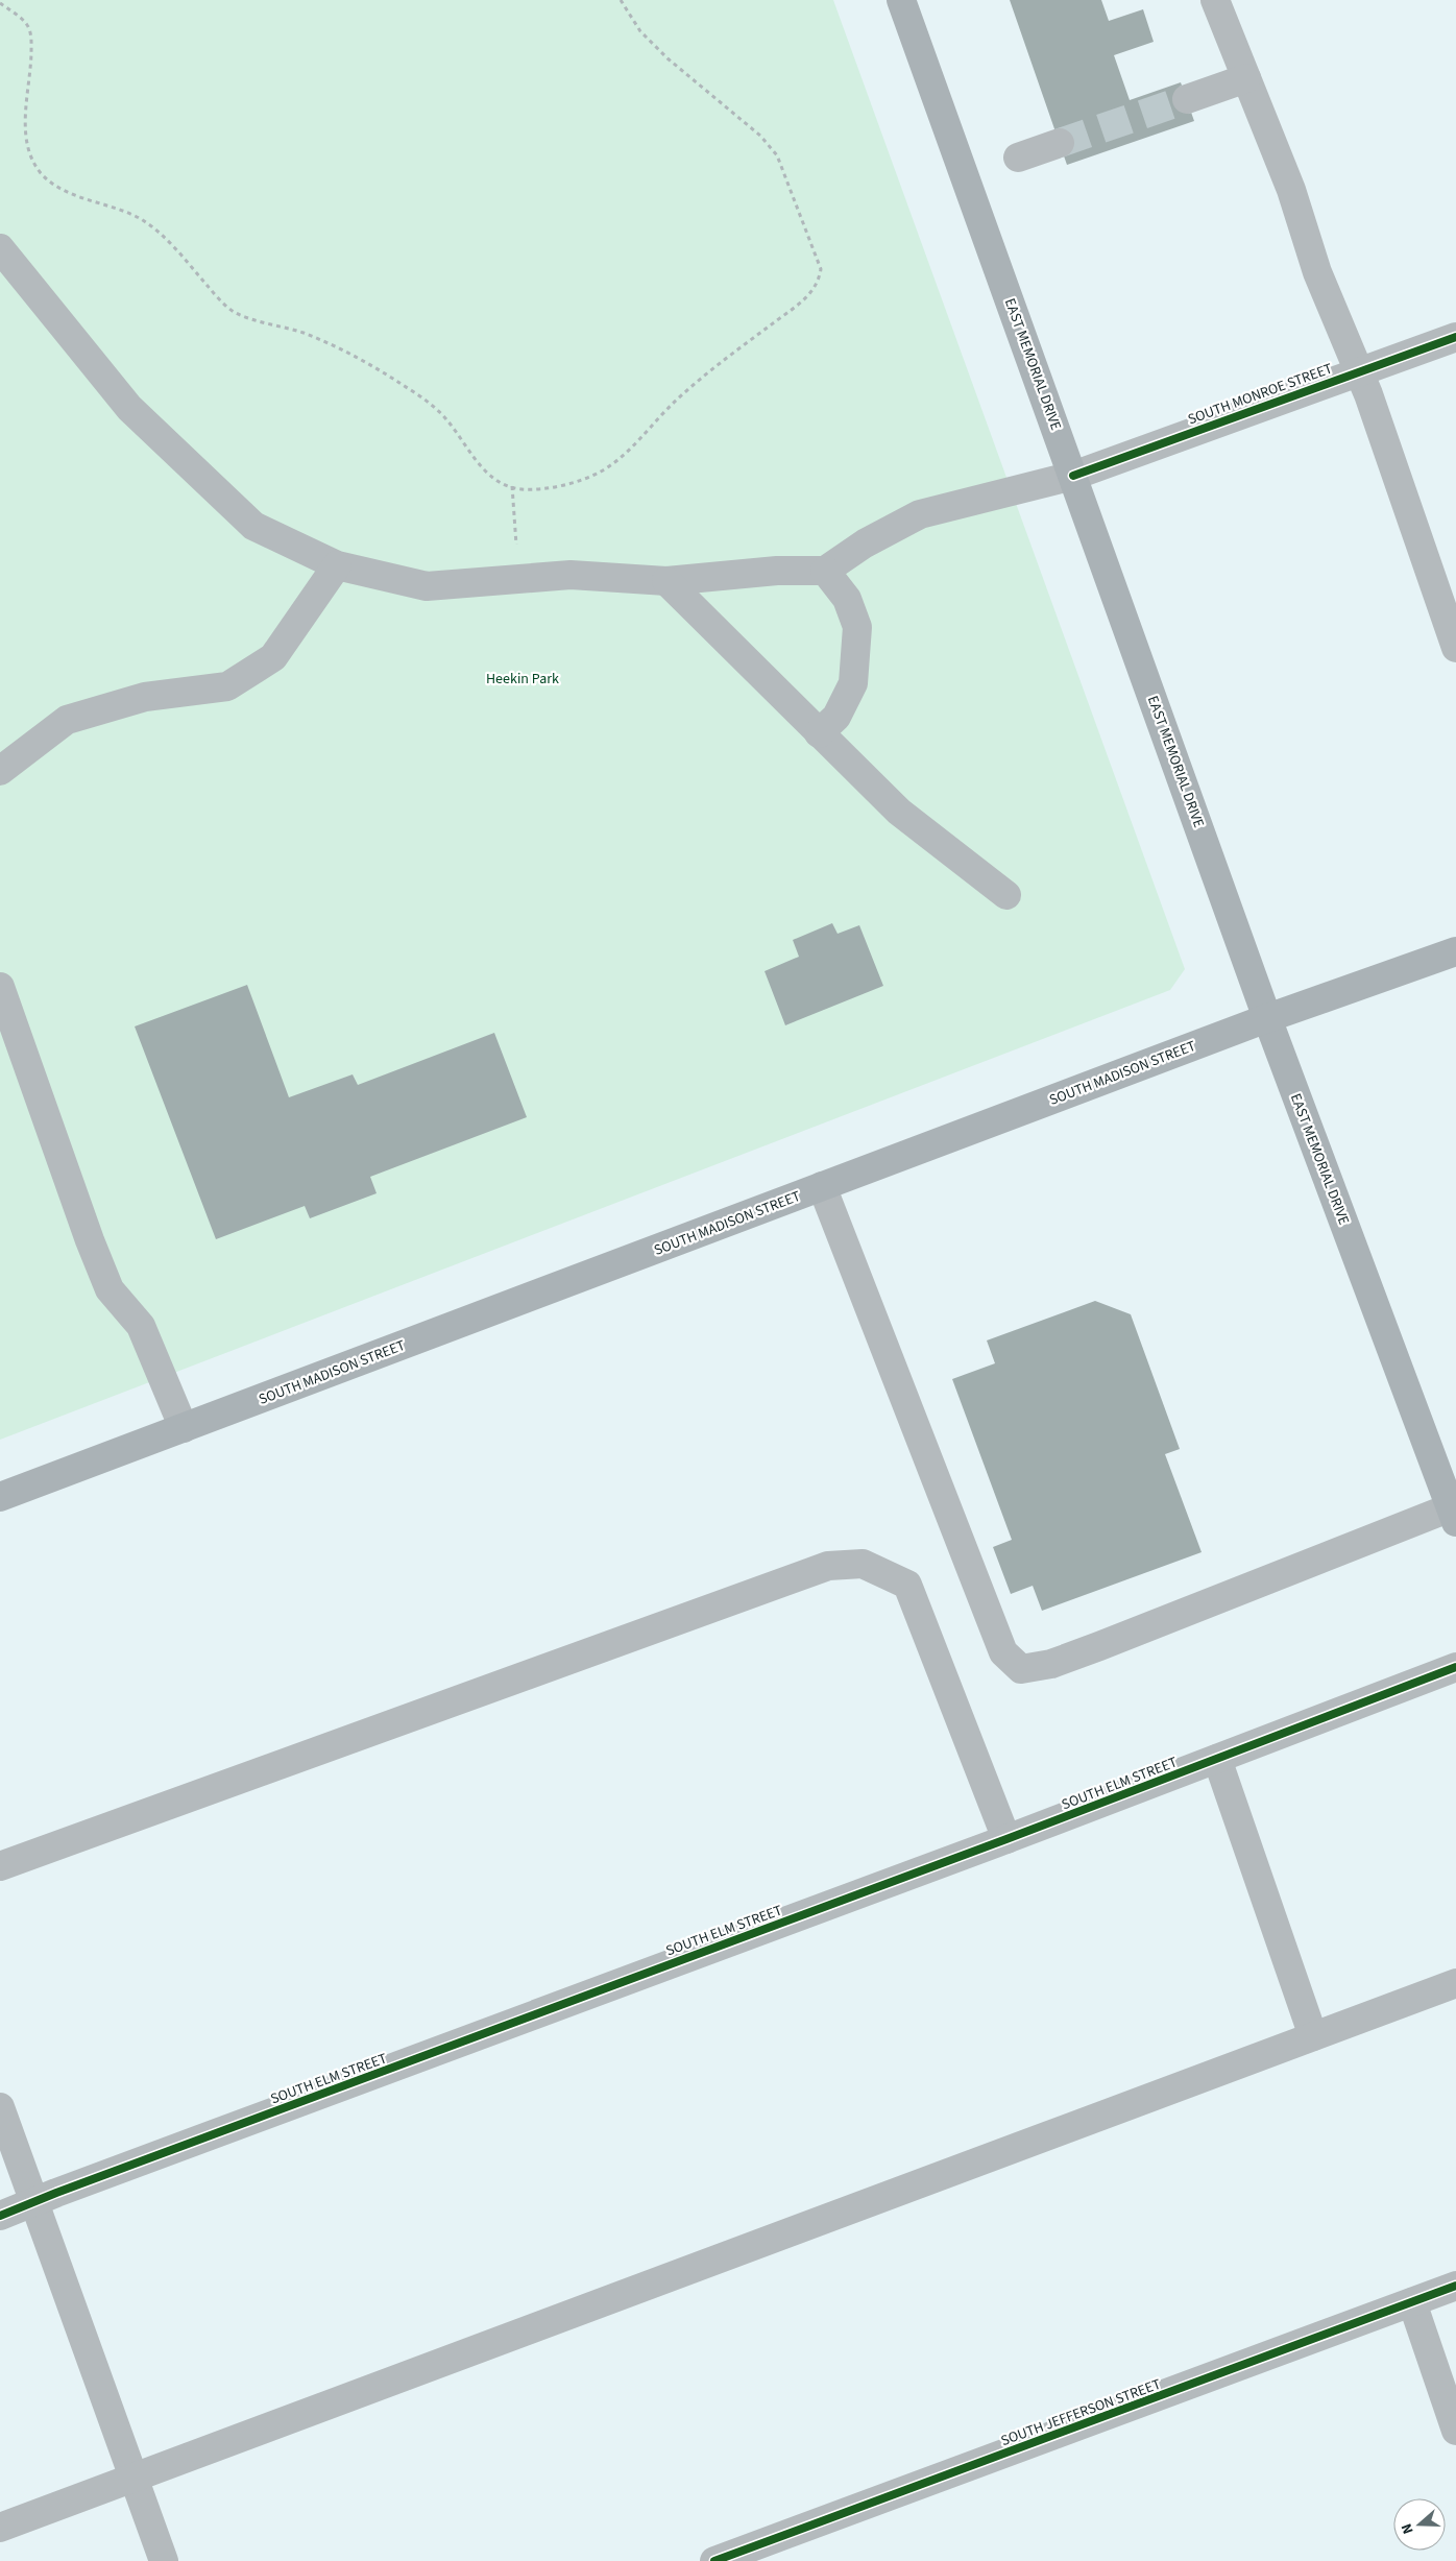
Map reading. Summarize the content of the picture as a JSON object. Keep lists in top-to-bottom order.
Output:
{
  "streets": {
    "main road": ["EAST MEMORIAL DRIVE", "SOUTH MADISON STREET"],
    "street": ["SOUTH MONROE STREET", "SOUTH ELM STREET", "SOUTH JEFFERSON STREET"]
  },
  "crossings": [
    ["EAST MEMORIAL DRIVE", "SOUTH MONROE STREET"],
    ["EAST MEMORIAL DRIVE", "SOUTH MADISON STREET"]
  ],
  "parks": ["Heekin Park"],
  "north": "left"
}
